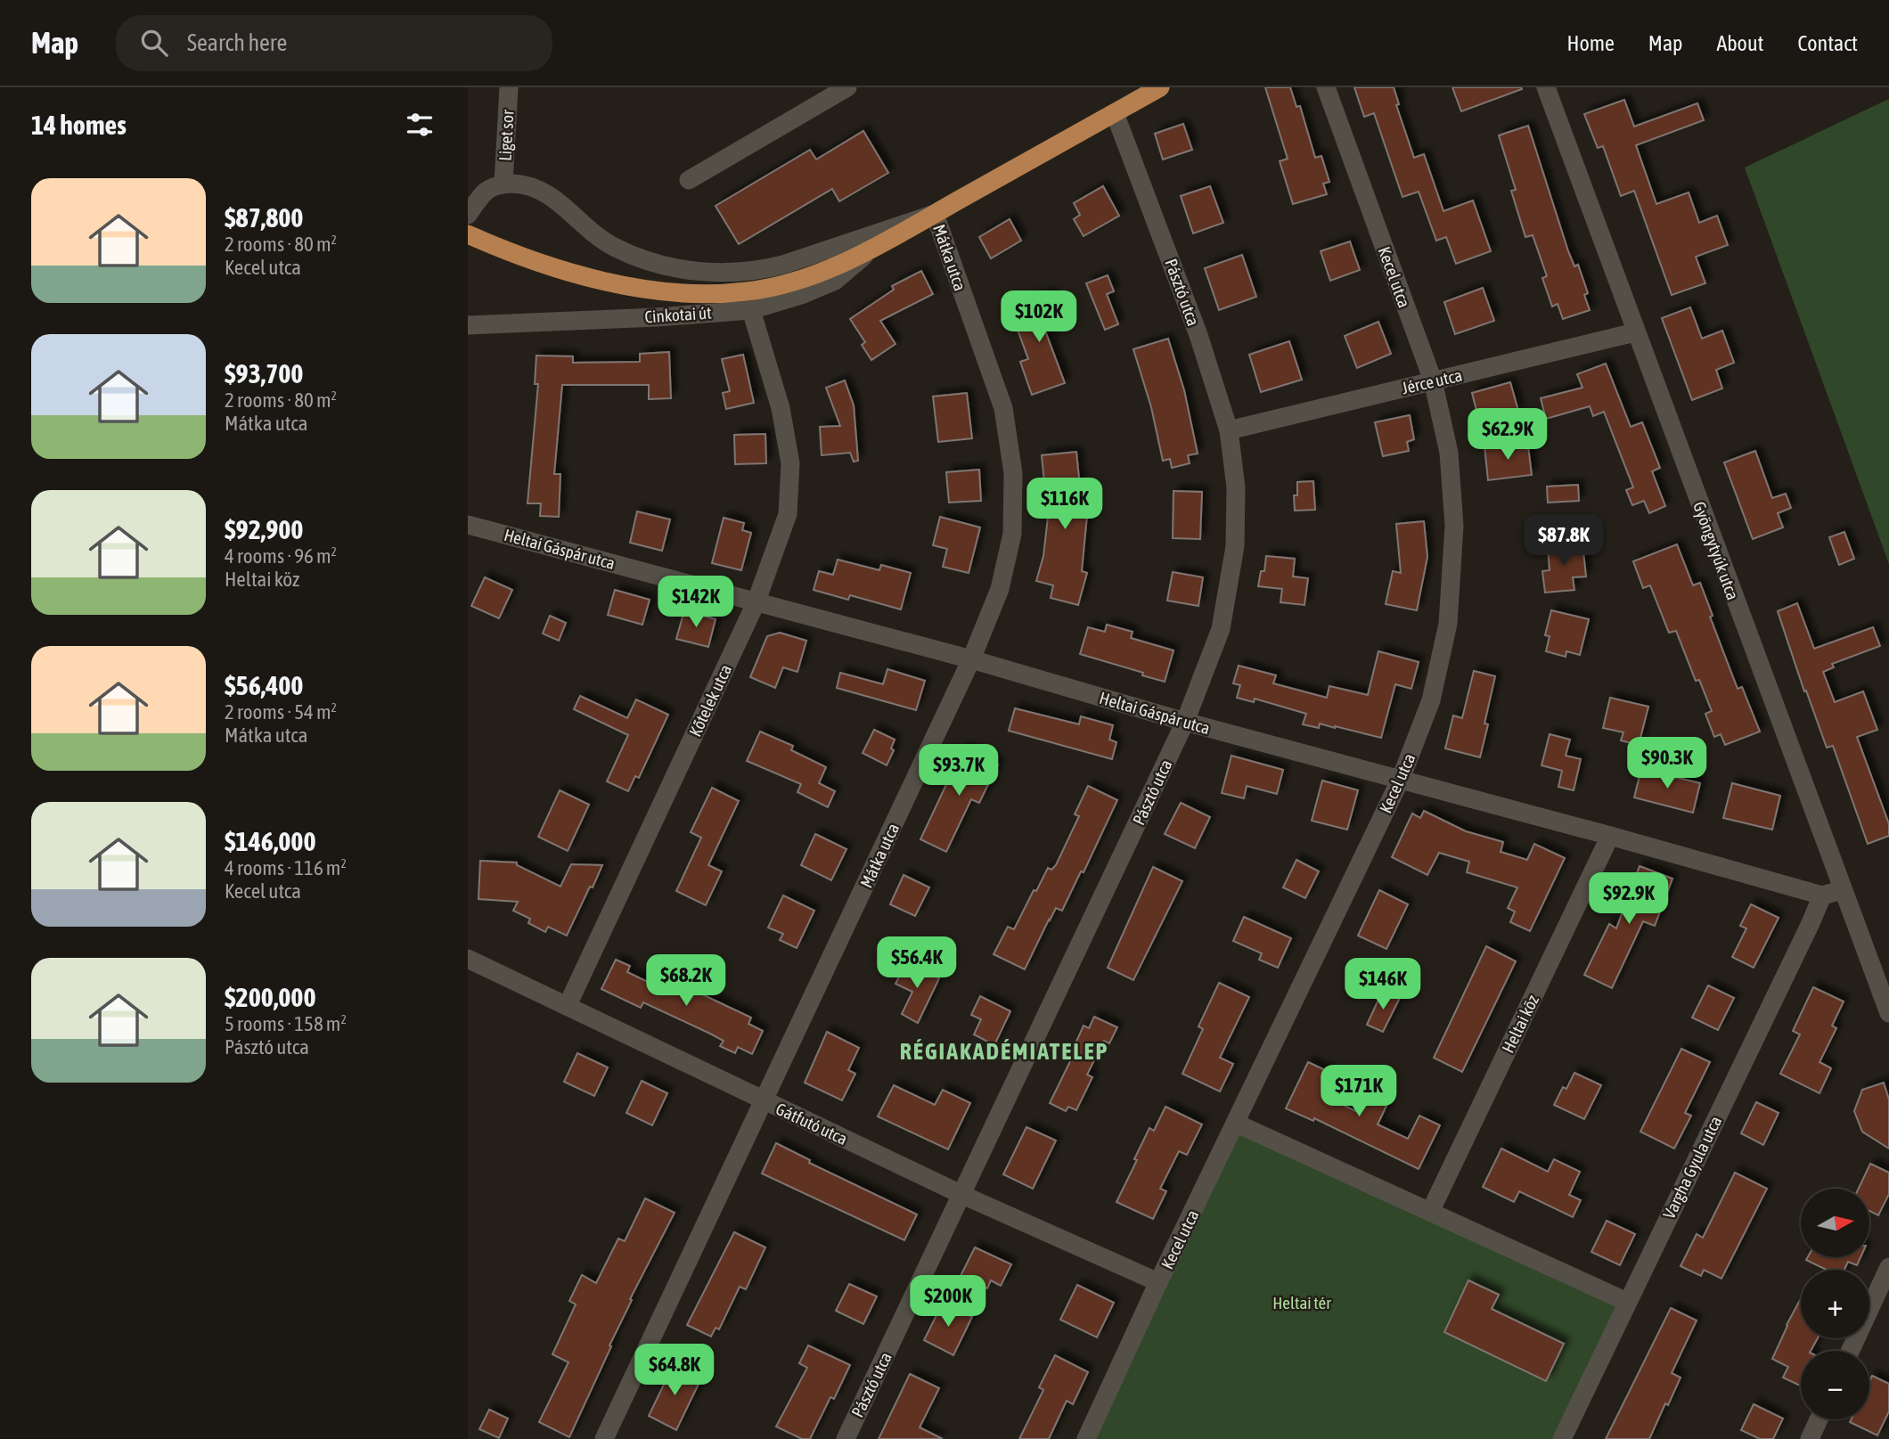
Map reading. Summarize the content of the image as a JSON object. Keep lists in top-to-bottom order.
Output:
{
  "streets": {
    "main road": ["Cinkotai út"],
    "street": [
      "Liget sor",
      "Mátka utca",
      "Kecel utca",
      "Pásztó utca",
      "Jérce utca",
      "Heltai Gáspár utca",
      "Gyöngytyúk utca",
      "Kőtelek utca",
      "Heltai köz",
      "Gátfutó utca",
      "Vargha Gyula utca"
    ]
  },
  "crossings": [
    ["Mátka utca", "Cinkotai út"],
    ["Mátka utca", "Heltai Gáspár utca"],
    ["Mátka utca", "Gátfutó utca"],
    ["Kecel utca", "Jérce utca"],
    ["Kecel utca", "Heltai Gáspár utca"],
    ["Kecel utca", "Gátfutó utca"],
    ["Pásztó utca", "Cinkotai út"],
    ["Pásztó utca", "Jérce utca"],
    ["Pásztó utca", "Heltai Gáspár utca"],
    ["Pásztó utca", "Gátfutó utca"],
    ["Cinkotai út", "Kőtelek utca"],
    ["Jérce utca", "Gyöngytyúk utca"],
    ["Heltai Gáspár utca", "Kőtelek utca"],
    ["Heltai Gáspár utca", "Heltai köz"],
    ["Heltai Gáspár utca", "Vargha Gyula utca"],
    ["Kőtelek utca", "Gátfutó utca"]
  ],
  "districts": ["RÉGIAKADÉMIATELEP"],
  "parks": ["Heltai tér"],
  "north": "right",
  "page": {
    "header": "Map",
    "search": "Search here",
    "nav": [
      "Home",
      "Map",
      "About",
      "Contact"
    ],
    "heading": "14 homes",
    "list": [
      {
        "name": "$87,800",
        "note": "2 rooms · 80 m² · Kecel utca"
      },
      {
        "name": "$93,700",
        "note": "2 rooms · 80 m² · Mátka utca"
      },
      {
        "name": "$92,900",
        "note": "4 rooms · 96 m² · Heltai köz"
      },
      {
        "name": "$56,400",
        "note": "2 rooms · 54 m² · Mátka utca"
      },
      {
        "name": "$146,000",
        "note": "4 rooms · 116 m² · Kecel utca"
      },
      {
        "name": "$200,000",
        "note": "5 rooms · 158 m² · Pásztó utca"
      }
    ],
    "price": [
      "$102K",
      "$62.9K",
      "$116K",
      "$87.8K",
      "$142K",
      "$90.3K",
      "$93.7K",
      "$92.9K",
      "$56.4K",
      "$68.2K",
      "$146K",
      "$171K",
      "$200K",
      "$64.8K"
    ],
    "map_buttons": ["+", "−"]
  }
}
